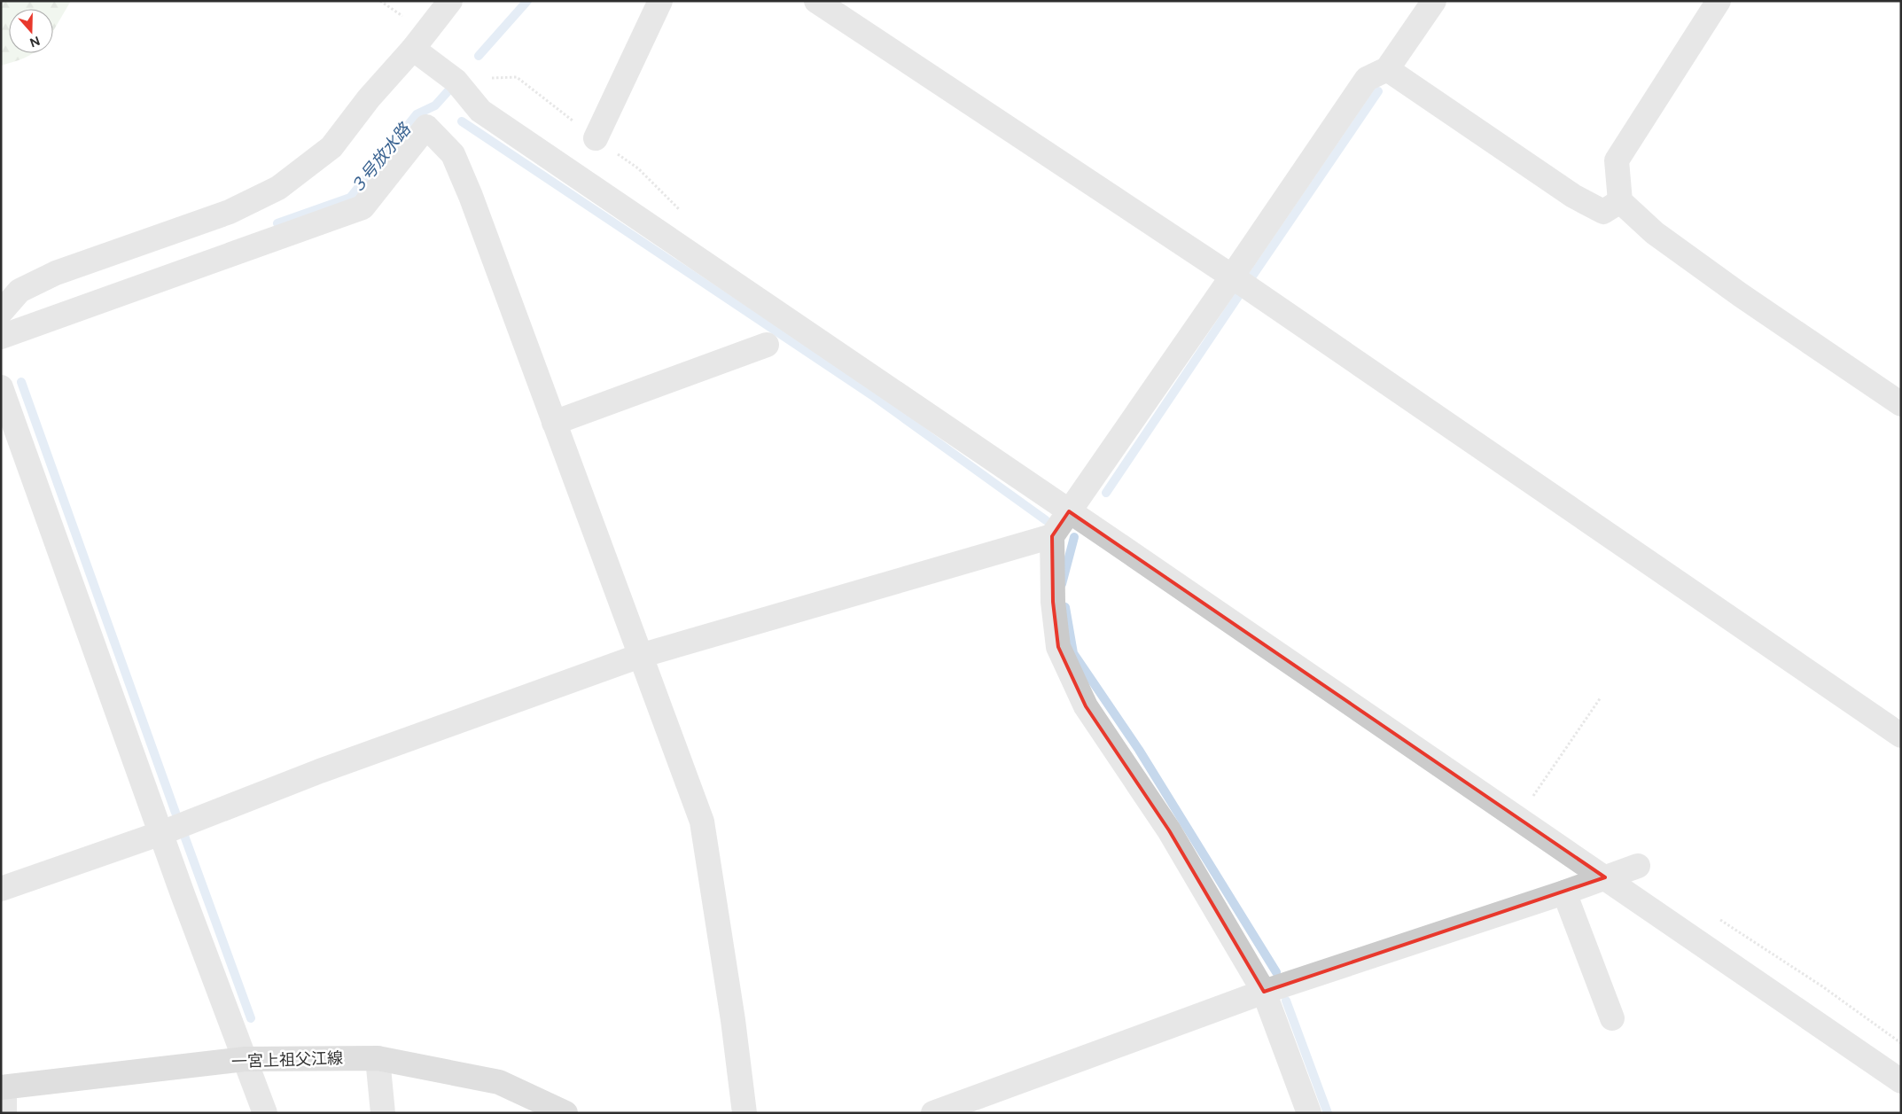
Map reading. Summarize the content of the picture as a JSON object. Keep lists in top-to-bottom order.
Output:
{
  "streets": {
    "main road": ["一宮上祖父江線"]
  },
  "water": ["３号放水路"],
  "north": "bottom"
}
